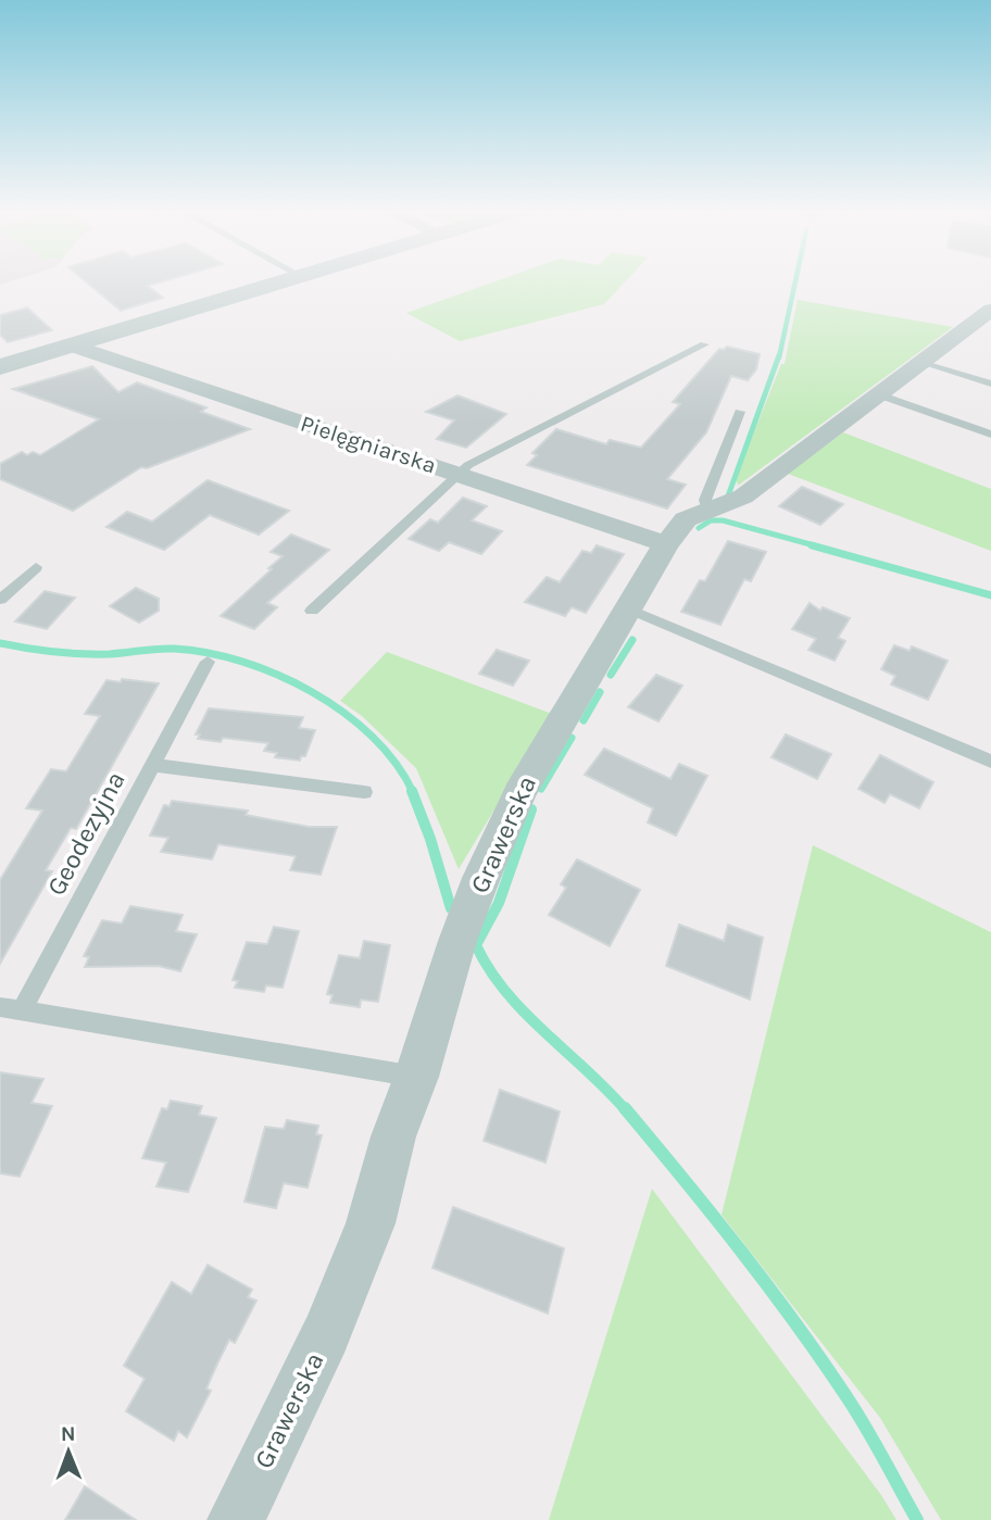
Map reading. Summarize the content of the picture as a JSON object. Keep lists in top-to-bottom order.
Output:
{
  "streets": {
    "street": ["Pielęgniarska", "Grawerska"],
    "lane": ["Geodezyjna"]
  },
  "crossings": [
    ["Pielęgniarska", "Grawerska"]
  ],
  "north": "top"
}
